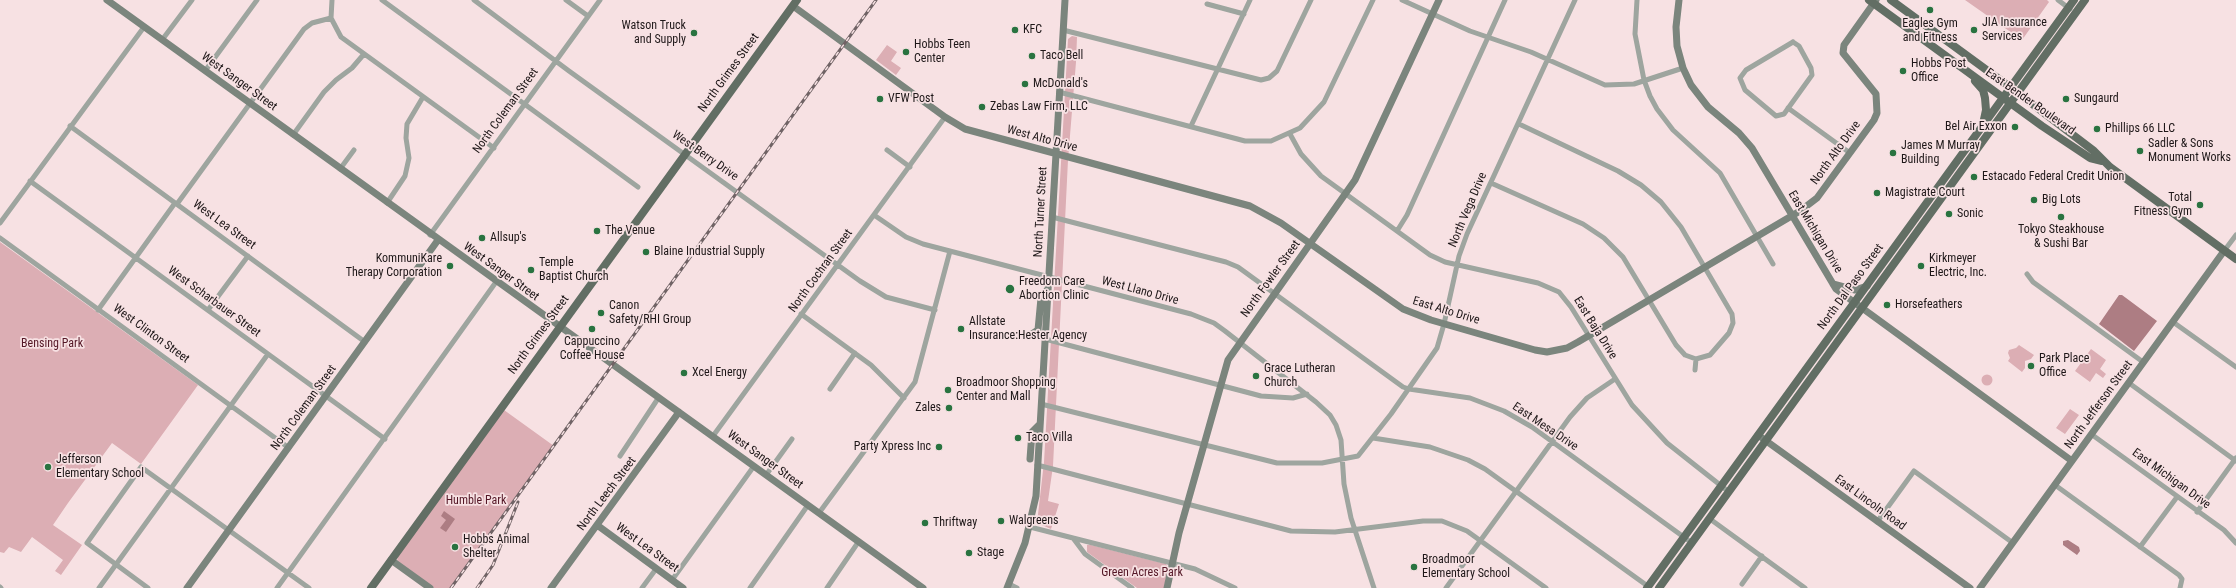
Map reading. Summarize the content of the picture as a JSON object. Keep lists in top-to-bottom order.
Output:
{
  "streets": {
    "main road": ["North Grimes Street", "East Bender Boulevard", "North Dal Paso Street"],
    "street": [
      "West Sanger Street",
      "North Coleman Street",
      "West Alto Drive",
      "North Alto Drive",
      "West Berry Drive",
      "North Vega Drive",
      "North Turner Street",
      "West Lea Street",
      "East Michigan Drive",
      "North Cochran Street",
      "North Fowler Street",
      "West Llano Drive",
      "West Scharbauer Street",
      "East Alto Drive",
      "East Baja Drive",
      "West Clinton Street",
      "North Jefferson Street",
      "East Mesa Drive",
      "North Leech Street",
      "East Lincoln Road"
    ]
  },
  "crossings": [
    ["North Grimes Street", "West Sanger Street"],
    ["North Grimes Street", "West Alto Drive"],
    ["North Grimes Street", "West Berry Drive"],
    ["West Sanger Street", "North Coleman Street"],
    ["West Sanger Street", "North Cochran Street"],
    ["West Sanger Street", "North Leech Street"],
    ["East Bender Boulevard", "North Alto Drive"],
    ["East Bender Boulevard", "North Dal Paso Street"],
    ["East Bender Boulevard", "North Jefferson Street"],
    ["North Coleman Street", "West Berry Drive"],
    ["North Coleman Street", "West Lea Street"],
    ["North Coleman Street", "West Scharbauer Street"],
    ["North Coleman Street", "West Clinton Street"],
    ["West Alto Drive", "North Turner Street"],
    ["West Alto Drive", "North Cochran Street"],
    ["West Alto Drive", "North Fowler Street"],
    ["West Alto Drive", "East Alto Drive"],
    ["North Alto Drive", "East Michigan Drive"],
    ["North Alto Drive", "East Alto Drive"],
    ["North Alto Drive", "East Baja Drive"],
    ["West Berry Drive", "North Cochran Street"],
    ["North Vega Drive", "North Turner Street"],
    ["North Vega Drive", "North Fowler Street"],
    ["North Vega Drive", "West Llano Drive"],
    ["North Vega Drive", "East Alto Drive"],
    ["North Vega Drive", "East Baja Drive"],
    ["North Vega Drive", "East Mesa Drive"],
    ["North Turner Street", "West Llano Drive"],
    ["West Lea Street", "North Leech Street"],
    ["East Michigan Drive", "North Dal Paso Street"],
    ["East Michigan Drive", "North Jefferson Street"],
    ["North Cochran Street", "West Llano Drive"],
    ["North Fowler Street", "West Llano Drive"],
    ["North Fowler Street", "East Alto Drive"],
    ["North Fowler Street", "East Baja Drive"],
    ["North Dal Paso Street", "East Baja Drive"],
    ["North Dal Paso Street", "East Mesa Drive"],
    ["North Dal Paso Street", "East Lincoln Road"],
    ["East Alto Drive", "East Baja Drive"]
  ],
  "parks": ["Bensing Park", "Humble Park", "Green Acres Park"],
  "places": [
    "Eagles Gym and Fitness",
    "KFC",
    "JIA Insurance Services",
    "Watson Truck and Supply",
    "Hobbs Teen Center",
    "Taco Bell",
    "Hobbs Post Office",
    "McDonald's",
    "VFW Post",
    "Sungaurd",
    "Zebas Law Firm, LLC",
    "Bel Air Exxon",
    "Phillips 66 LLC",
    "Sadler & Sons Monument Works",
    "James M Murray Building",
    "Estacado Federal Credit Union",
    "Magistrate Court",
    "Big Lots",
    "Total Fitness Gym",
    "Sonic",
    "Tokyo Steakhouse & Sushi Bar",
    "The Venue",
    "Allsup's",
    "Blaine Industrial Supply",
    "KommuniKare Therapy Corporation",
    "Kirkmeyer Electric, Inc.",
    "Temple Baptist Church",
    "Freedom Care Abortion Clinic",
    "Horsefeathers",
    "Canon Safety/RHI Group",
    "Cappuccino Coffee House",
    "Allstate Insurance:Hester Agency",
    "Park Place Office",
    "Xcel Energy",
    "Grace Lutheran Church",
    "Broadmoor Shopping Center and Mall",
    "Zales",
    "Taco Villa",
    "Party Xpress Inc",
    "Jefferson Elementary School",
    "Walgreens",
    "Thriftway",
    "Hobbs Animal Shelter",
    "Stage",
    "Broadmoor Elementary School"
  ]
}
